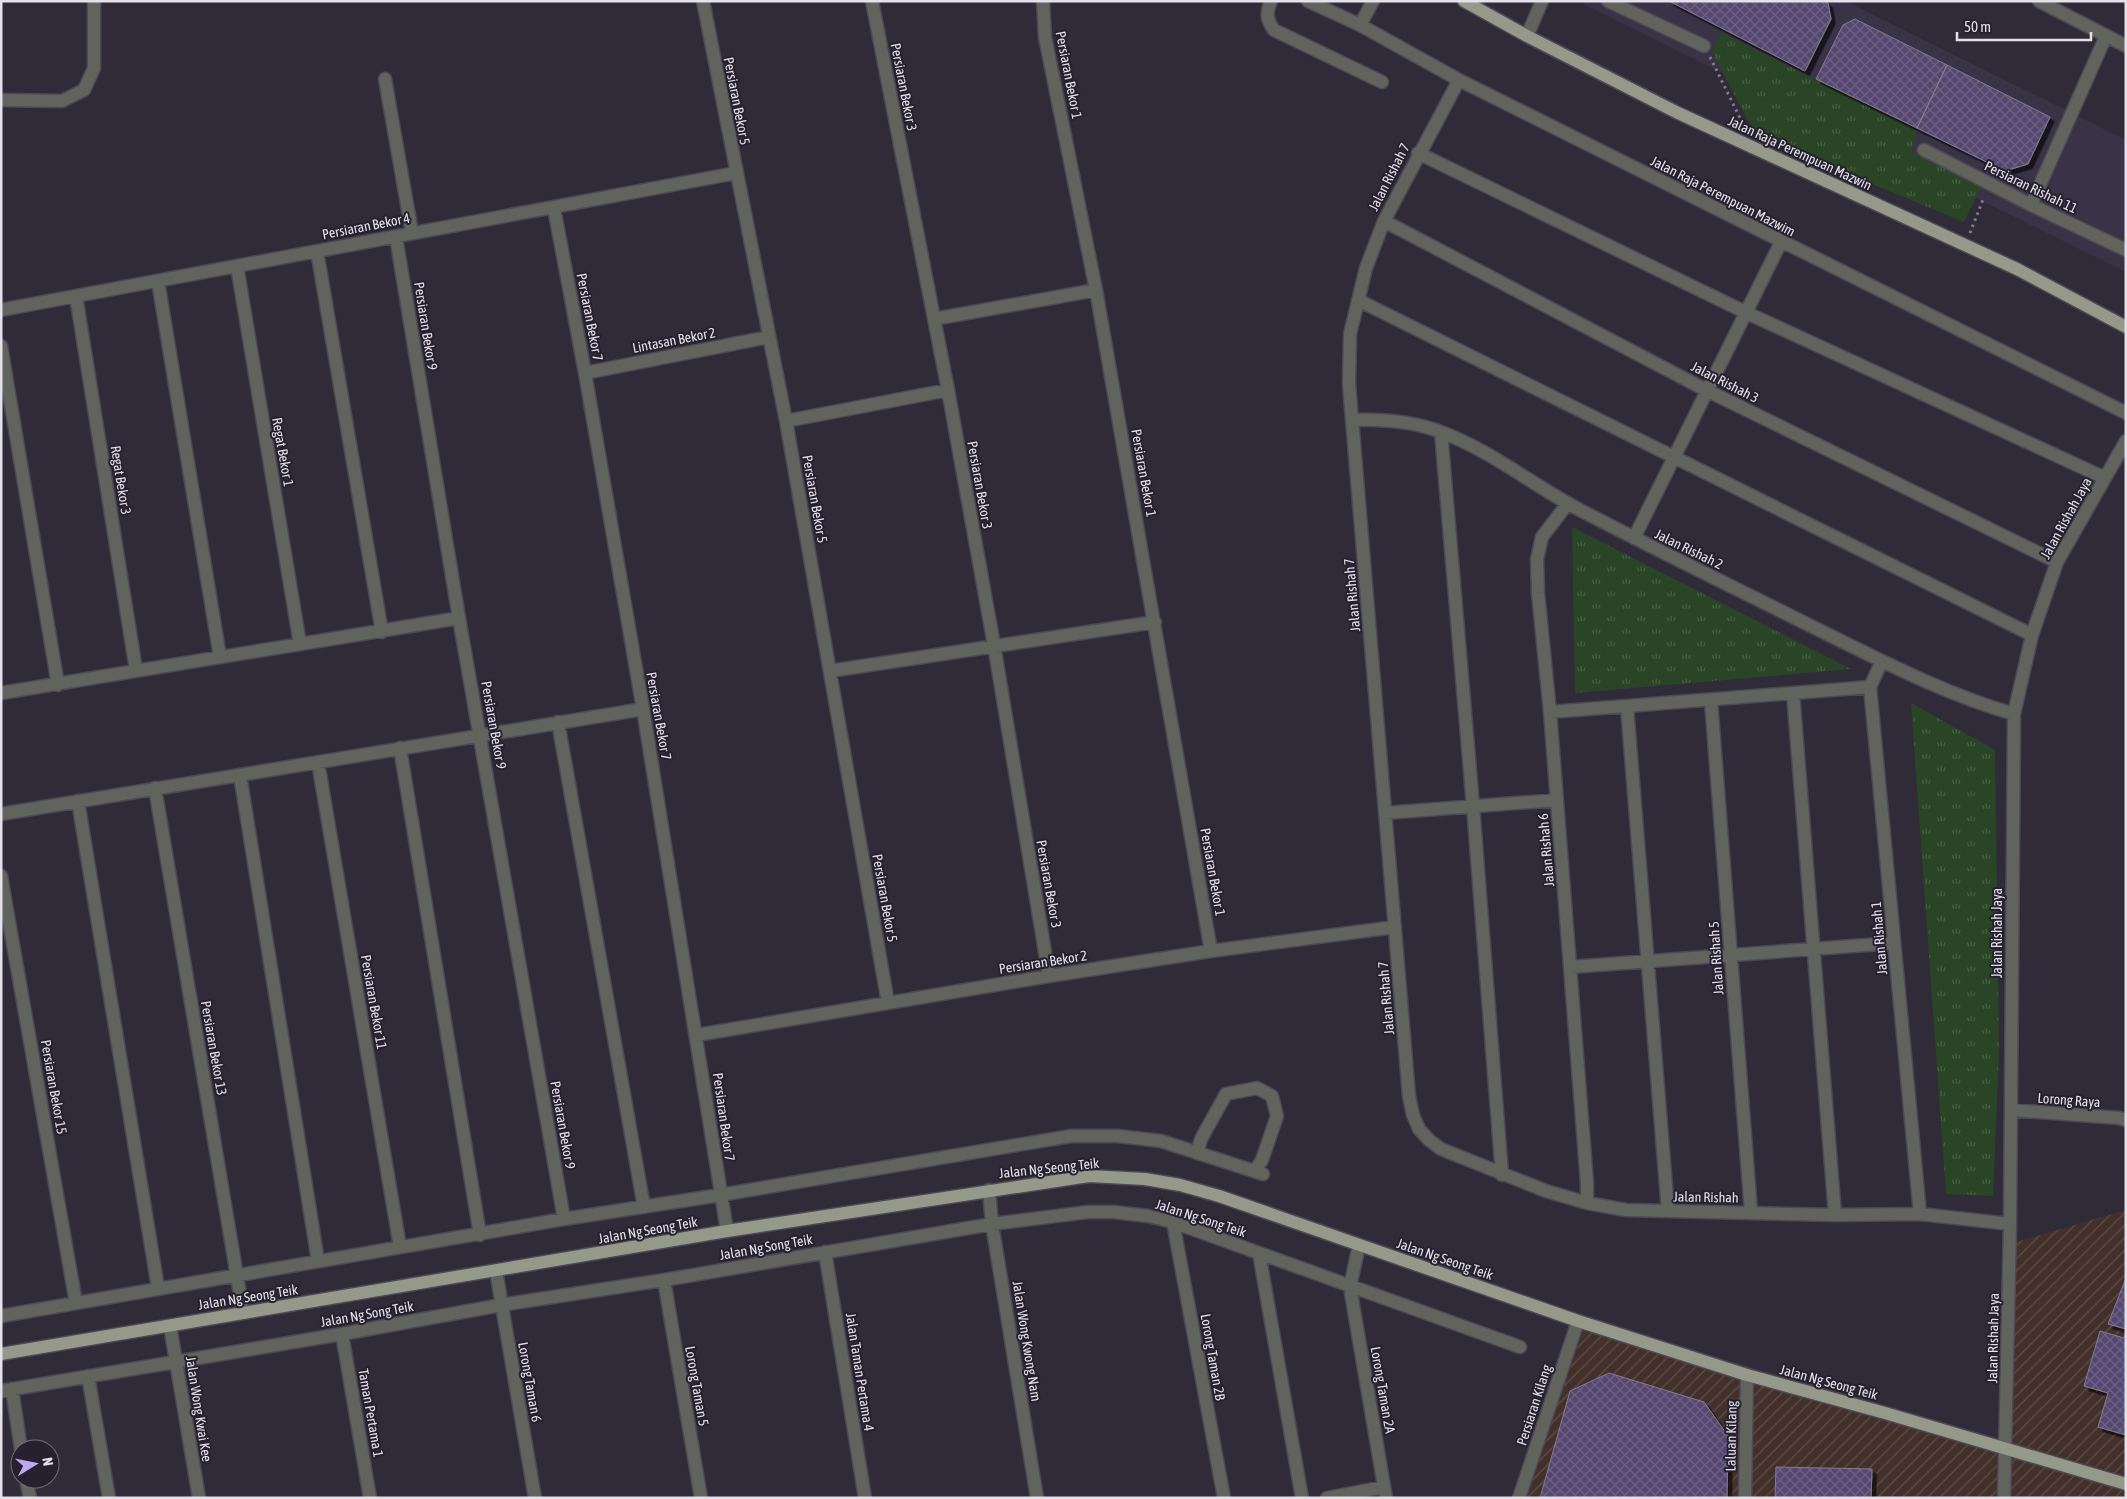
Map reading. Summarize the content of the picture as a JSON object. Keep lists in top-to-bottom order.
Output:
{
  "streets": {
    "main road": ["Jalan Raja Perempuan Mazwin", "Jalan Ng Seong Teik"],
    "street": [
      "Persiaran Bekor 1",
      "Persiaran Bekor 3",
      "Persiaran Bekor 5",
      "Jalan Rishah 7",
      "Persiaran Rishah 11",
      "Jalan Raja Perempuan Mazwim",
      "Persiaran Bekor 4",
      "Persiaran Bekor 7",
      "Persiaran Bekor 9",
      "Lintasan Bekor 2",
      "Jalan Rishah 3",
      "Regat Bekor 1",
      "Regat Bekor 3",
      "Jalan Rishah Jaya",
      "Jalan Rishah 2",
      "Jalan Rishah 6",
      "Jalan Rishah 1",
      "Jalan Rishah 5",
      "Persiaran Bekor 2",
      "Persiaran Bekor 11",
      "Persiaran Bekor 13",
      "Persiaran Bekor 15",
      "Lorong Raya",
      "Jalan Rishah",
      "Jalan Ng Song Teik",
      "Jalan Wong Kwong Nam",
      "Lorong Taman 2B",
      "Jalan Taman Pertama 4",
      "Lorong Taman 6",
      "Lorong Taman 5",
      "Lorong Taman 2A",
      "Persiaran Kilang",
      "Jalan Wong Kwai Kee",
      "Taman Pertama 1",
      "Laluan Kilang"
    ]
  },
  "crossings": [
    ["Persiaran Bekor 1", "Persiaran Bekor 2"],
    ["Persiaran Bekor 3", "Persiaran Bekor 2"],
    ["Persiaran Bekor 5", "Persiaran Bekor 4"],
    ["Persiaran Bekor 5", "Lintasan Bekor 2"],
    ["Persiaran Bekor 5", "Persiaran Bekor 2"],
    ["Jalan Rishah 7", "Jalan Raja Perempuan Mazwim"],
    ["Jalan Rishah 7", "Jalan Rishah 3"],
    ["Jalan Rishah 7", "Jalan Rishah 2"],
    ["Jalan Rishah 7", "Persiaran Bekor 2"],
    ["Jalan Rishah 7", "Jalan Rishah"],
    ["Persiaran Bekor 4", "Persiaran Bekor 7"],
    ["Persiaran Bekor 4", "Persiaran Bekor 9"],
    ["Persiaran Bekor 4", "Regat Bekor 1"],
    ["Persiaran Bekor 4", "Regat Bekor 3"],
    ["Persiaran Bekor 7", "Lintasan Bekor 2"],
    ["Persiaran Bekor 7", "Persiaran Bekor 2"],
    ["Persiaran Bekor 7", "Jalan Ng Seong Teik"],
    ["Persiaran Bekor 9", "Jalan Ng Seong Teik"],
    ["Jalan Rishah 3", "Jalan Rishah Jaya"],
    ["Jalan Rishah Jaya", "Jalan Rishah 2"],
    ["Jalan Rishah Jaya", "Lorong Raya"],
    ["Jalan Rishah Jaya", "Jalan Ng Seong Teik"],
    ["Jalan Rishah Jaya", "Jalan Rishah"],
    ["Jalan Rishah 2", "Jalan Rishah 6"],
    ["Jalan Rishah 6", "Jalan Rishah"],
    ["Jalan Rishah 1", "Jalan Rishah"],
    ["Jalan Rishah 5", "Jalan Rishah"],
    ["Persiaran Bekor 11", "Jalan Ng Seong Teik"],
    ["Persiaran Bekor 13", "Jalan Ng Seong Teik"],
    ["Persiaran Bekor 15", "Jalan Ng Seong Teik"],
    ["Jalan Ng Seong Teik", "Jalan Wong Kwong Nam"],
    ["Jalan Ng Seong Teik", "Lorong Taman 6"],
    ["Jalan Ng Seong Teik", "Persiaran Kilang"],
    ["Jalan Ng Seong Teik", "Jalan Wong Kwai Kee"],
    ["Jalan Ng Seong Teik", "Laluan Kilang"],
    ["Jalan Ng Song Teik", "Jalan Wong Kwong Nam"],
    ["Jalan Ng Song Teik", "Lorong Taman 2B"],
    ["Jalan Ng Song Teik", "Jalan Taman Pertama 4"],
    ["Jalan Ng Song Teik", "Lorong Taman 6"],
    ["Jalan Ng Song Teik", "Lorong Taman 5"],
    ["Jalan Ng Song Teik", "Lorong Taman 2A"],
    ["Jalan Ng Song Teik", "Jalan Wong Kwai Kee"],
    ["Jalan Ng Song Teik", "Taman Pertama 1"]
  ],
  "scale_bar": "50 m",
  "north": "right"
}
